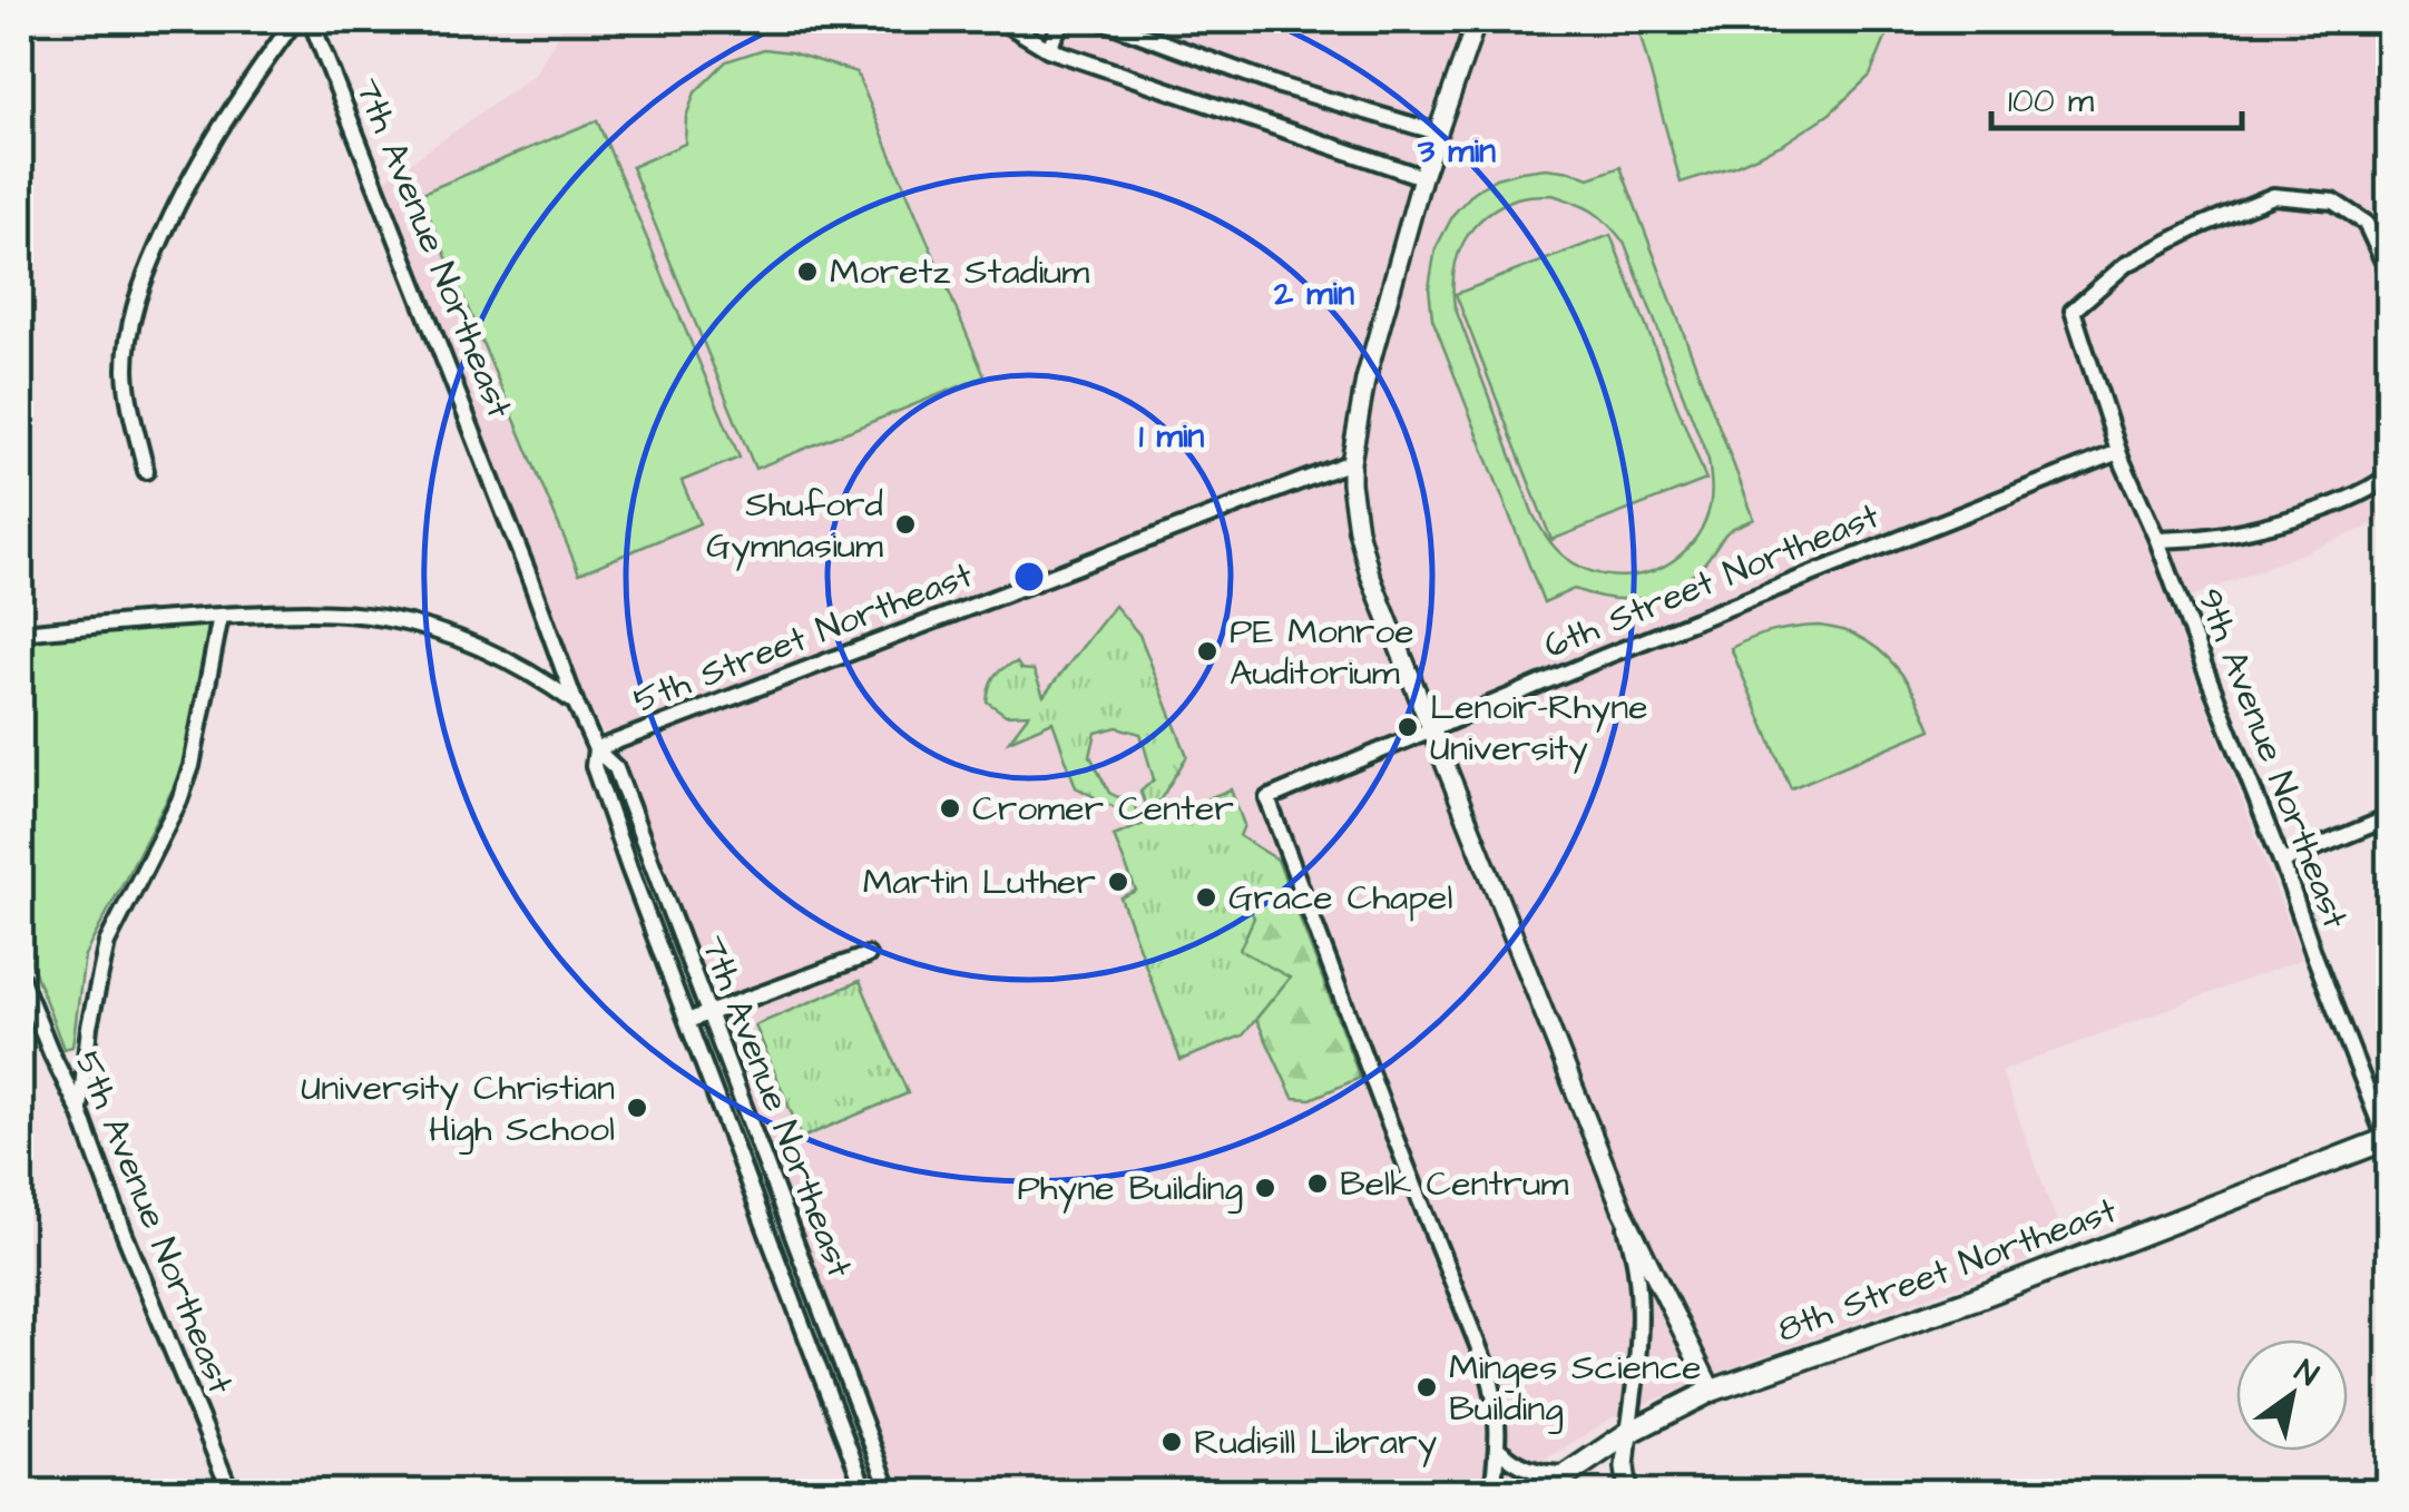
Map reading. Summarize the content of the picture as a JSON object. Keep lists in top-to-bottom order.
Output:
{
  "streets": {
    "main road": ["8th Street Northeast"],
    "street": [
      "7th Avenue Northeast",
      "6th Street Northeast",
      "5th Street Northeast",
      "9th Avenue Northeast",
      "5th Avenue Northeast"
    ]
  },
  "crossings": [
    ["7th Avenue Northeast", "5th Street Northeast"],
    ["6th Street Northeast", "9th Avenue Northeast"],
    ["9th Avenue Northeast", "8th Street Northeast"]
  ],
  "places": [
    "Moretz Stadium",
    "Shuford Gymnasium",
    "PE Monroe Auditorium",
    "Lenoir-Rhyne University",
    "Cromer Center",
    "Martin Luther",
    "Grace Chapel",
    "University Christian High School",
    "Belk Centrum",
    "Phyne Building",
    "Minges Science Building",
    "Rudisill Library"
  ],
  "scale_bar": "100 m",
  "north": "top right",
  "rings": ["3 min", "2 min", "1 min"]
}
